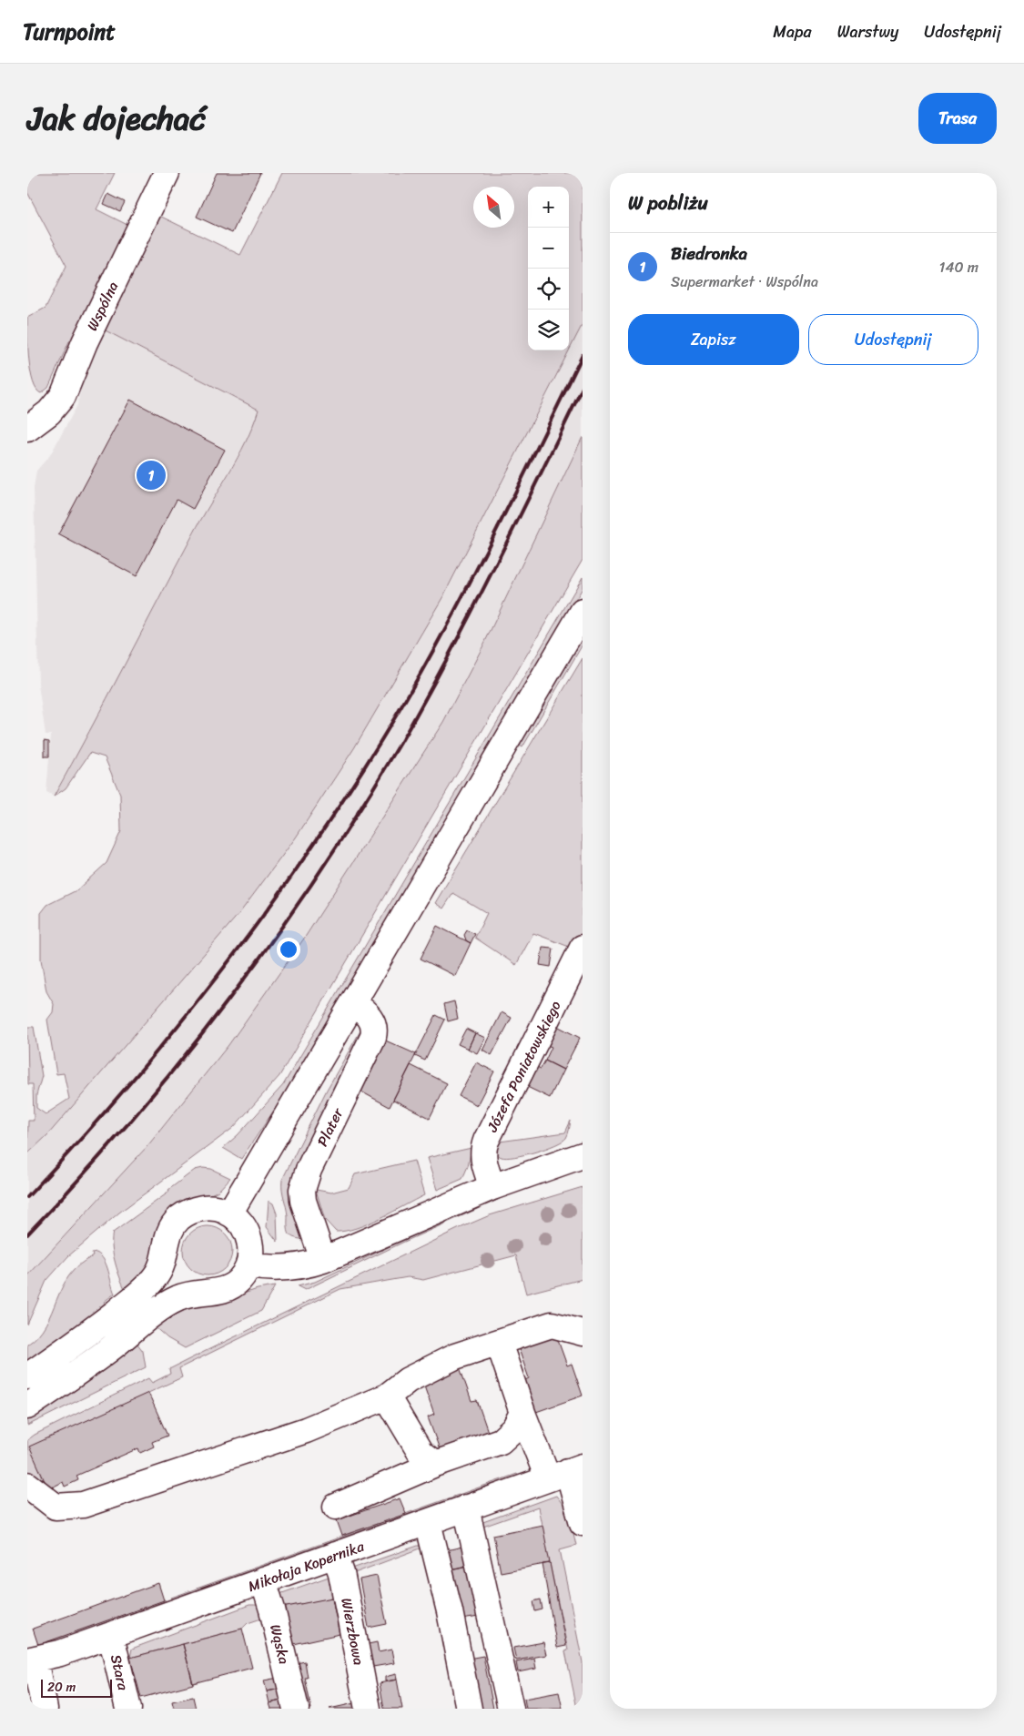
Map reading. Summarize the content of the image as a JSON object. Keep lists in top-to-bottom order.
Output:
{
  "streets": {
    "street": [
      "Wspólna",
      "Józefa Poniatowskiego",
      "Plater",
      "Mikołaja Kopernika",
      "Wierzbowa",
      "Wąska",
      "Stara"
    ]
  },
  "crossings": [
    ["Mikołaja Kopernika", "Wierzbowa"],
    ["Mikołaja Kopernika", "Wąska"],
    ["Mikołaja Kopernika", "Stara"]
  ],
  "scale_bar": "20 m",
  "north": "top left",
  "page": {
    "header": "Turnpoint",
    "nav": ["Mapa", "Warstwy", "Udostępnij"],
    "title": "Jak dojechać",
    "buttons": [
      "Trasa",
      ["Zapisz", "Udostępnij"]
    ],
    "heading": "W pobliżu",
    "map_buttons": ["+", "−"],
    "list": [
      {
        "mark": "1",
        "name": "Biedronka",
        "note": "Supermarket · Wspólna",
        "value": "140 m"
      }
    ],
    "pins": "1",
    "scale": "20 m"
  }
}
